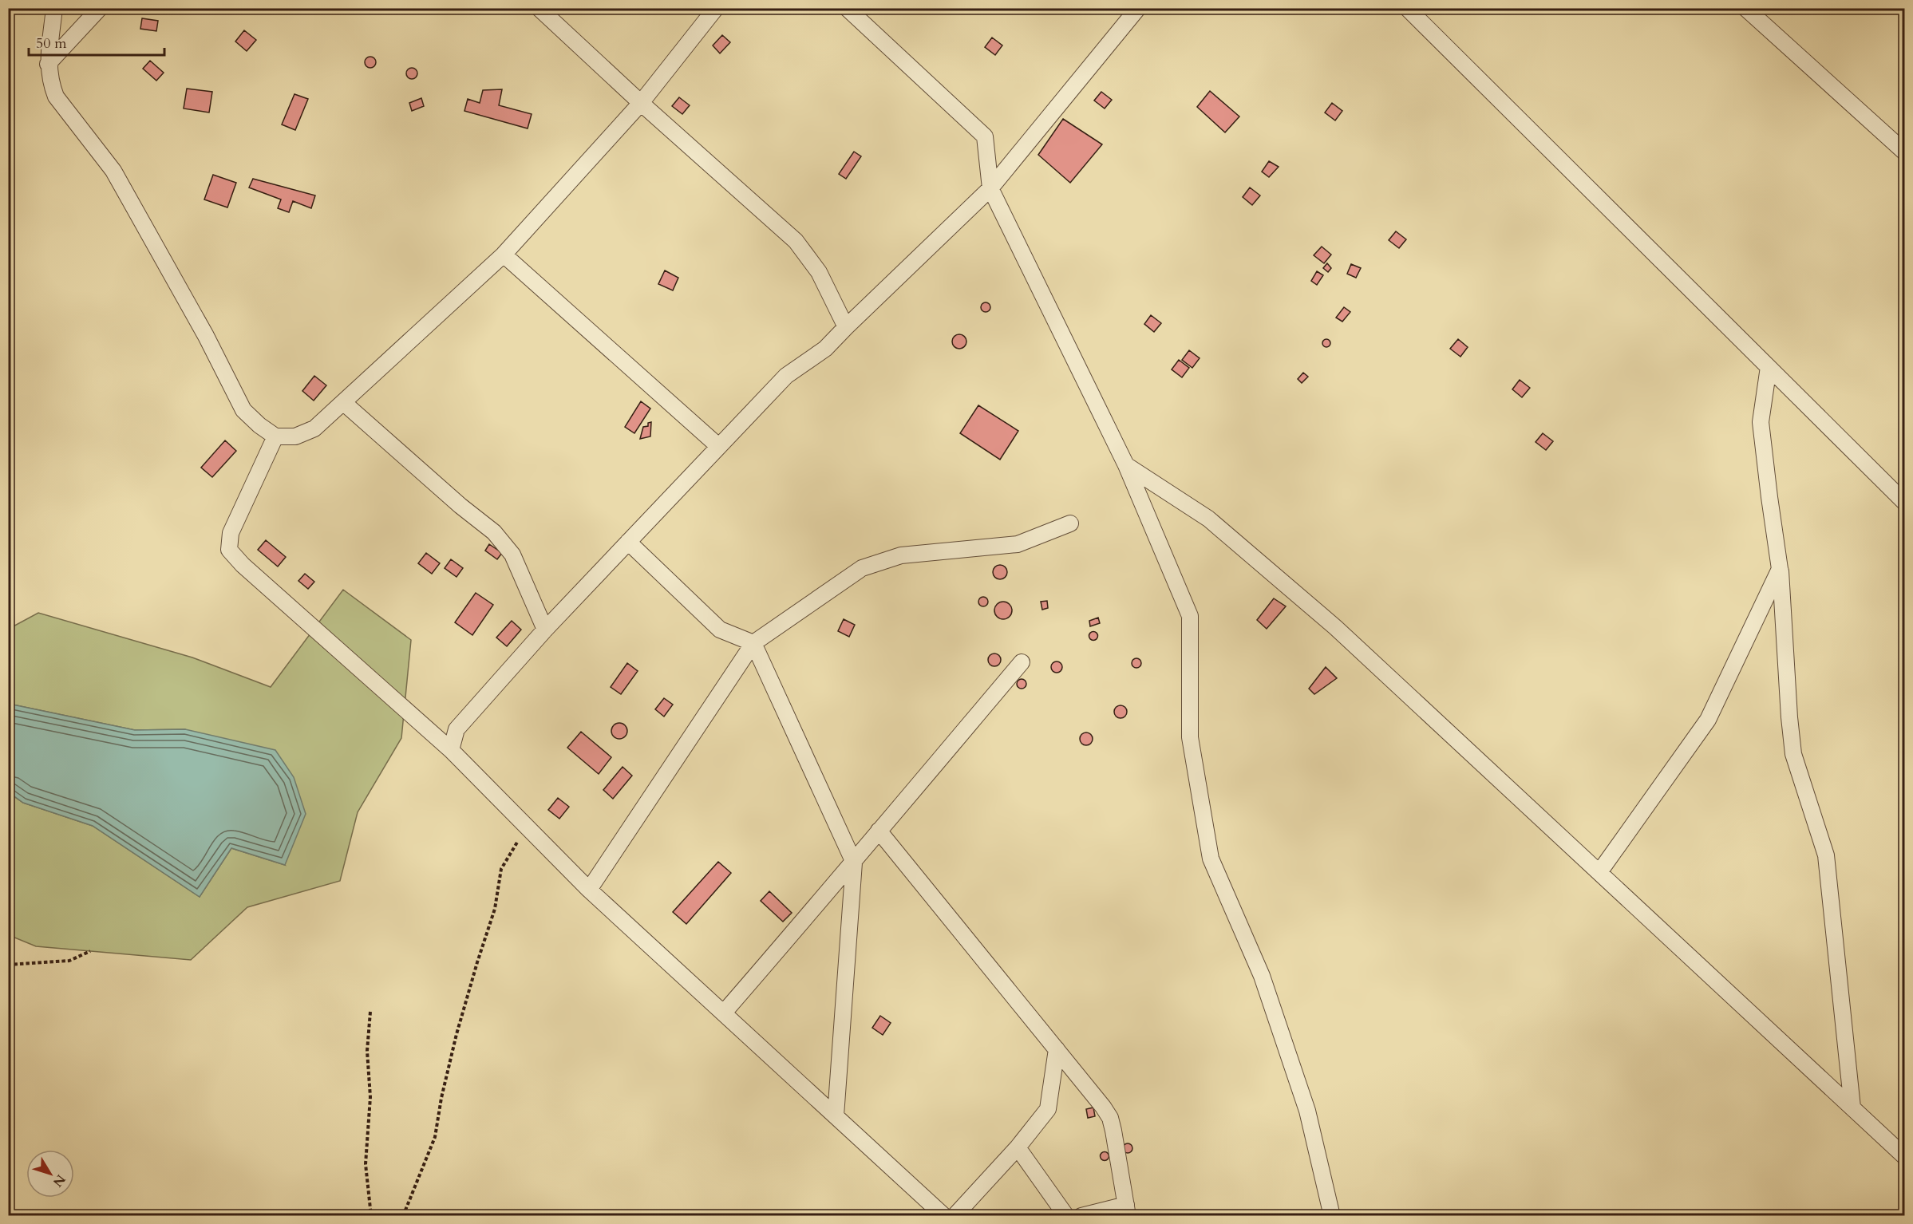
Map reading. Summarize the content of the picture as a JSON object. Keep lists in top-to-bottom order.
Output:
{
  "scale_bar": "50 m",
  "north": "bottom right"
}
